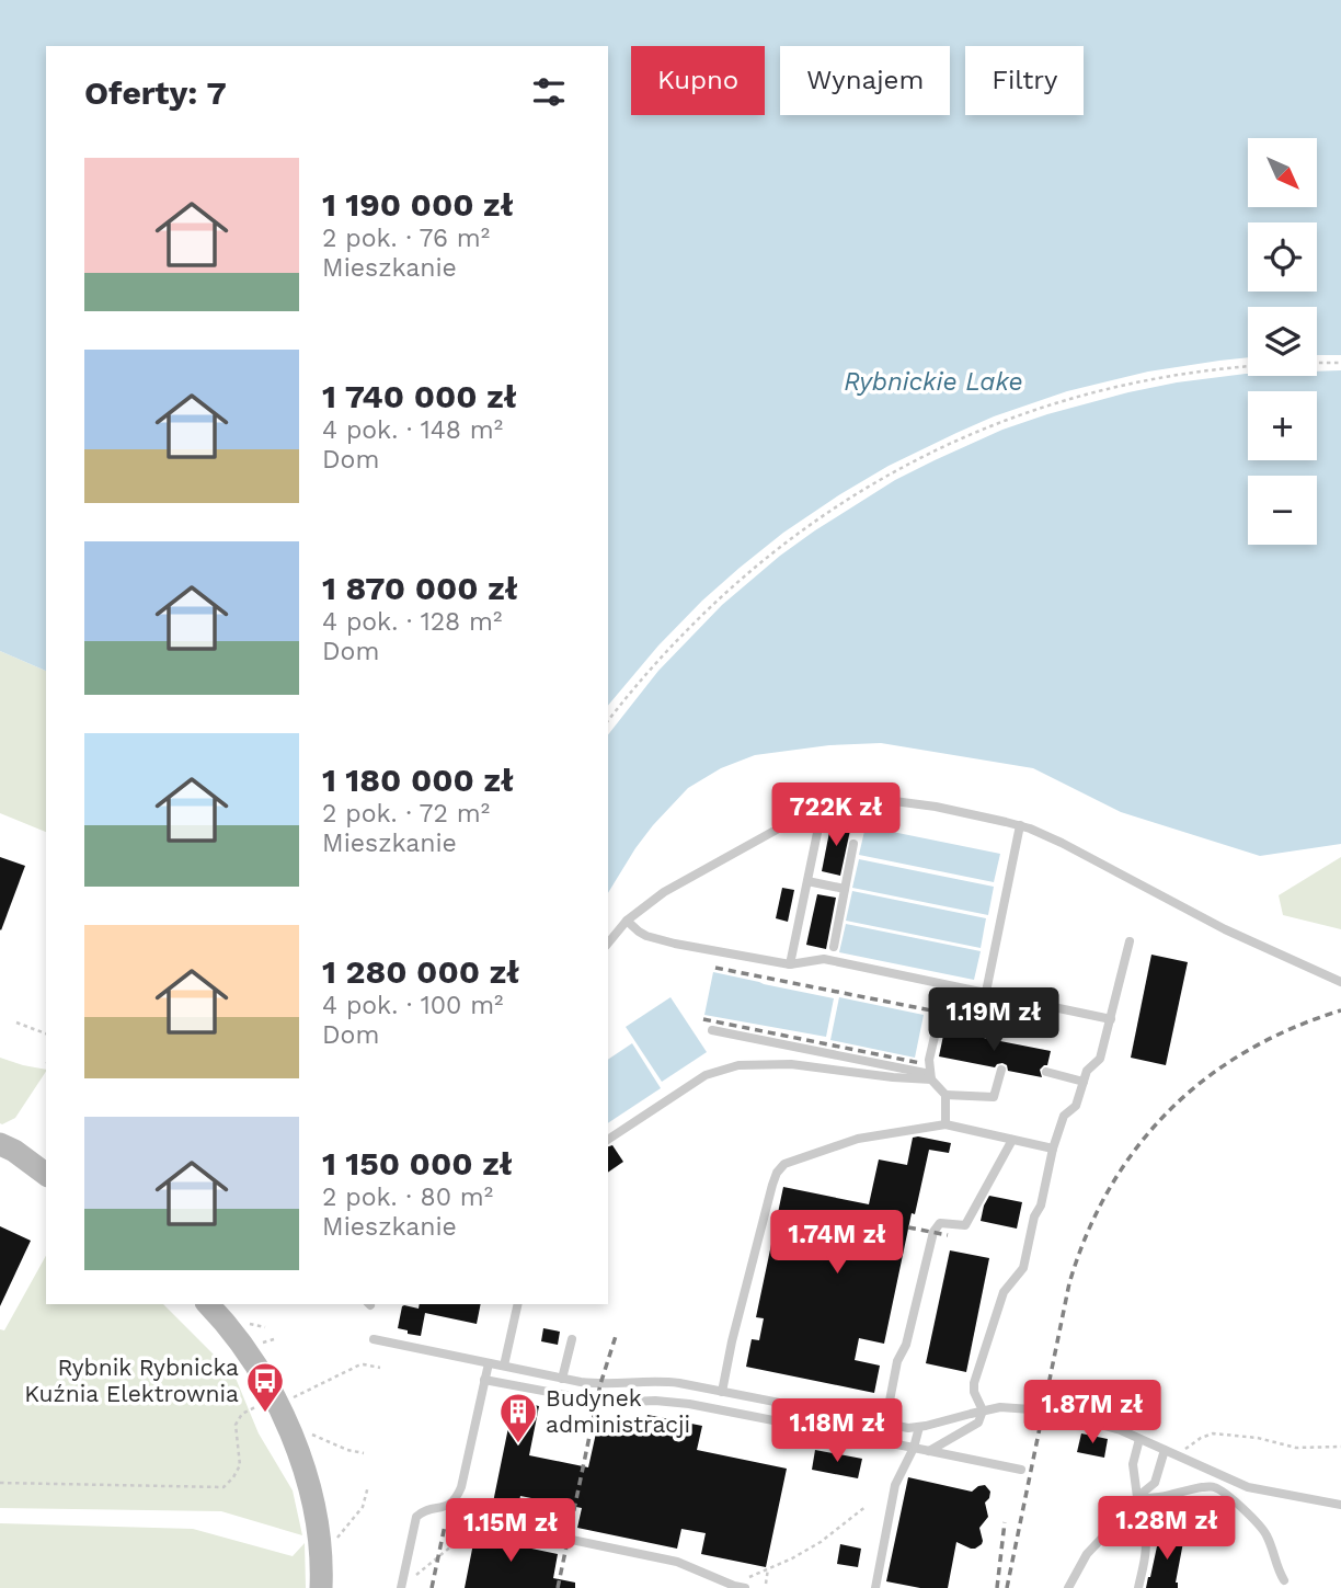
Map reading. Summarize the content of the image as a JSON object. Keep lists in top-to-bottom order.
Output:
{
  "water": ["Rybnickie Lake"],
  "places": {
    "bus stop": ["Rybnik Rybnicka Kuźnia Elektrownia"],
    "building": ["Budynek administracji"]
  },
  "north": "bottom right",
  "page": {
    "chip": ["Kupno", "Wynajem", "Filtry"],
    "heading": "Oferty: 7",
    "map_buttons": ["+", "−"],
    "list": [
      {
        "name": "1 190 000 zł",
        "note": "2 pok. · 76 m² · Mieszkanie"
      },
      {
        "name": "1 740 000 zł",
        "note": "4 pok. · 148 m² · Dom"
      },
      {
        "name": "1 870 000 zł",
        "note": "4 pok. · 128 m² · Dom"
      },
      {
        "name": "1 180 000 zł",
        "note": "2 pok. · 72 m² · Mieszkanie"
      },
      {
        "name": "1 280 000 zł",
        "note": "4 pok. · 100 m² · Dom"
      },
      {
        "name": "1 150 000 zł",
        "note": "2 pok. · 80 m² · Mieszkanie"
      }
    ],
    "price": [
      "722K zł",
      "1.19M zł",
      "1.74M zł",
      "1.87M zł",
      "1.18M zł",
      "1.28M zł",
      "1.15M zł"
    ]
  }
}
